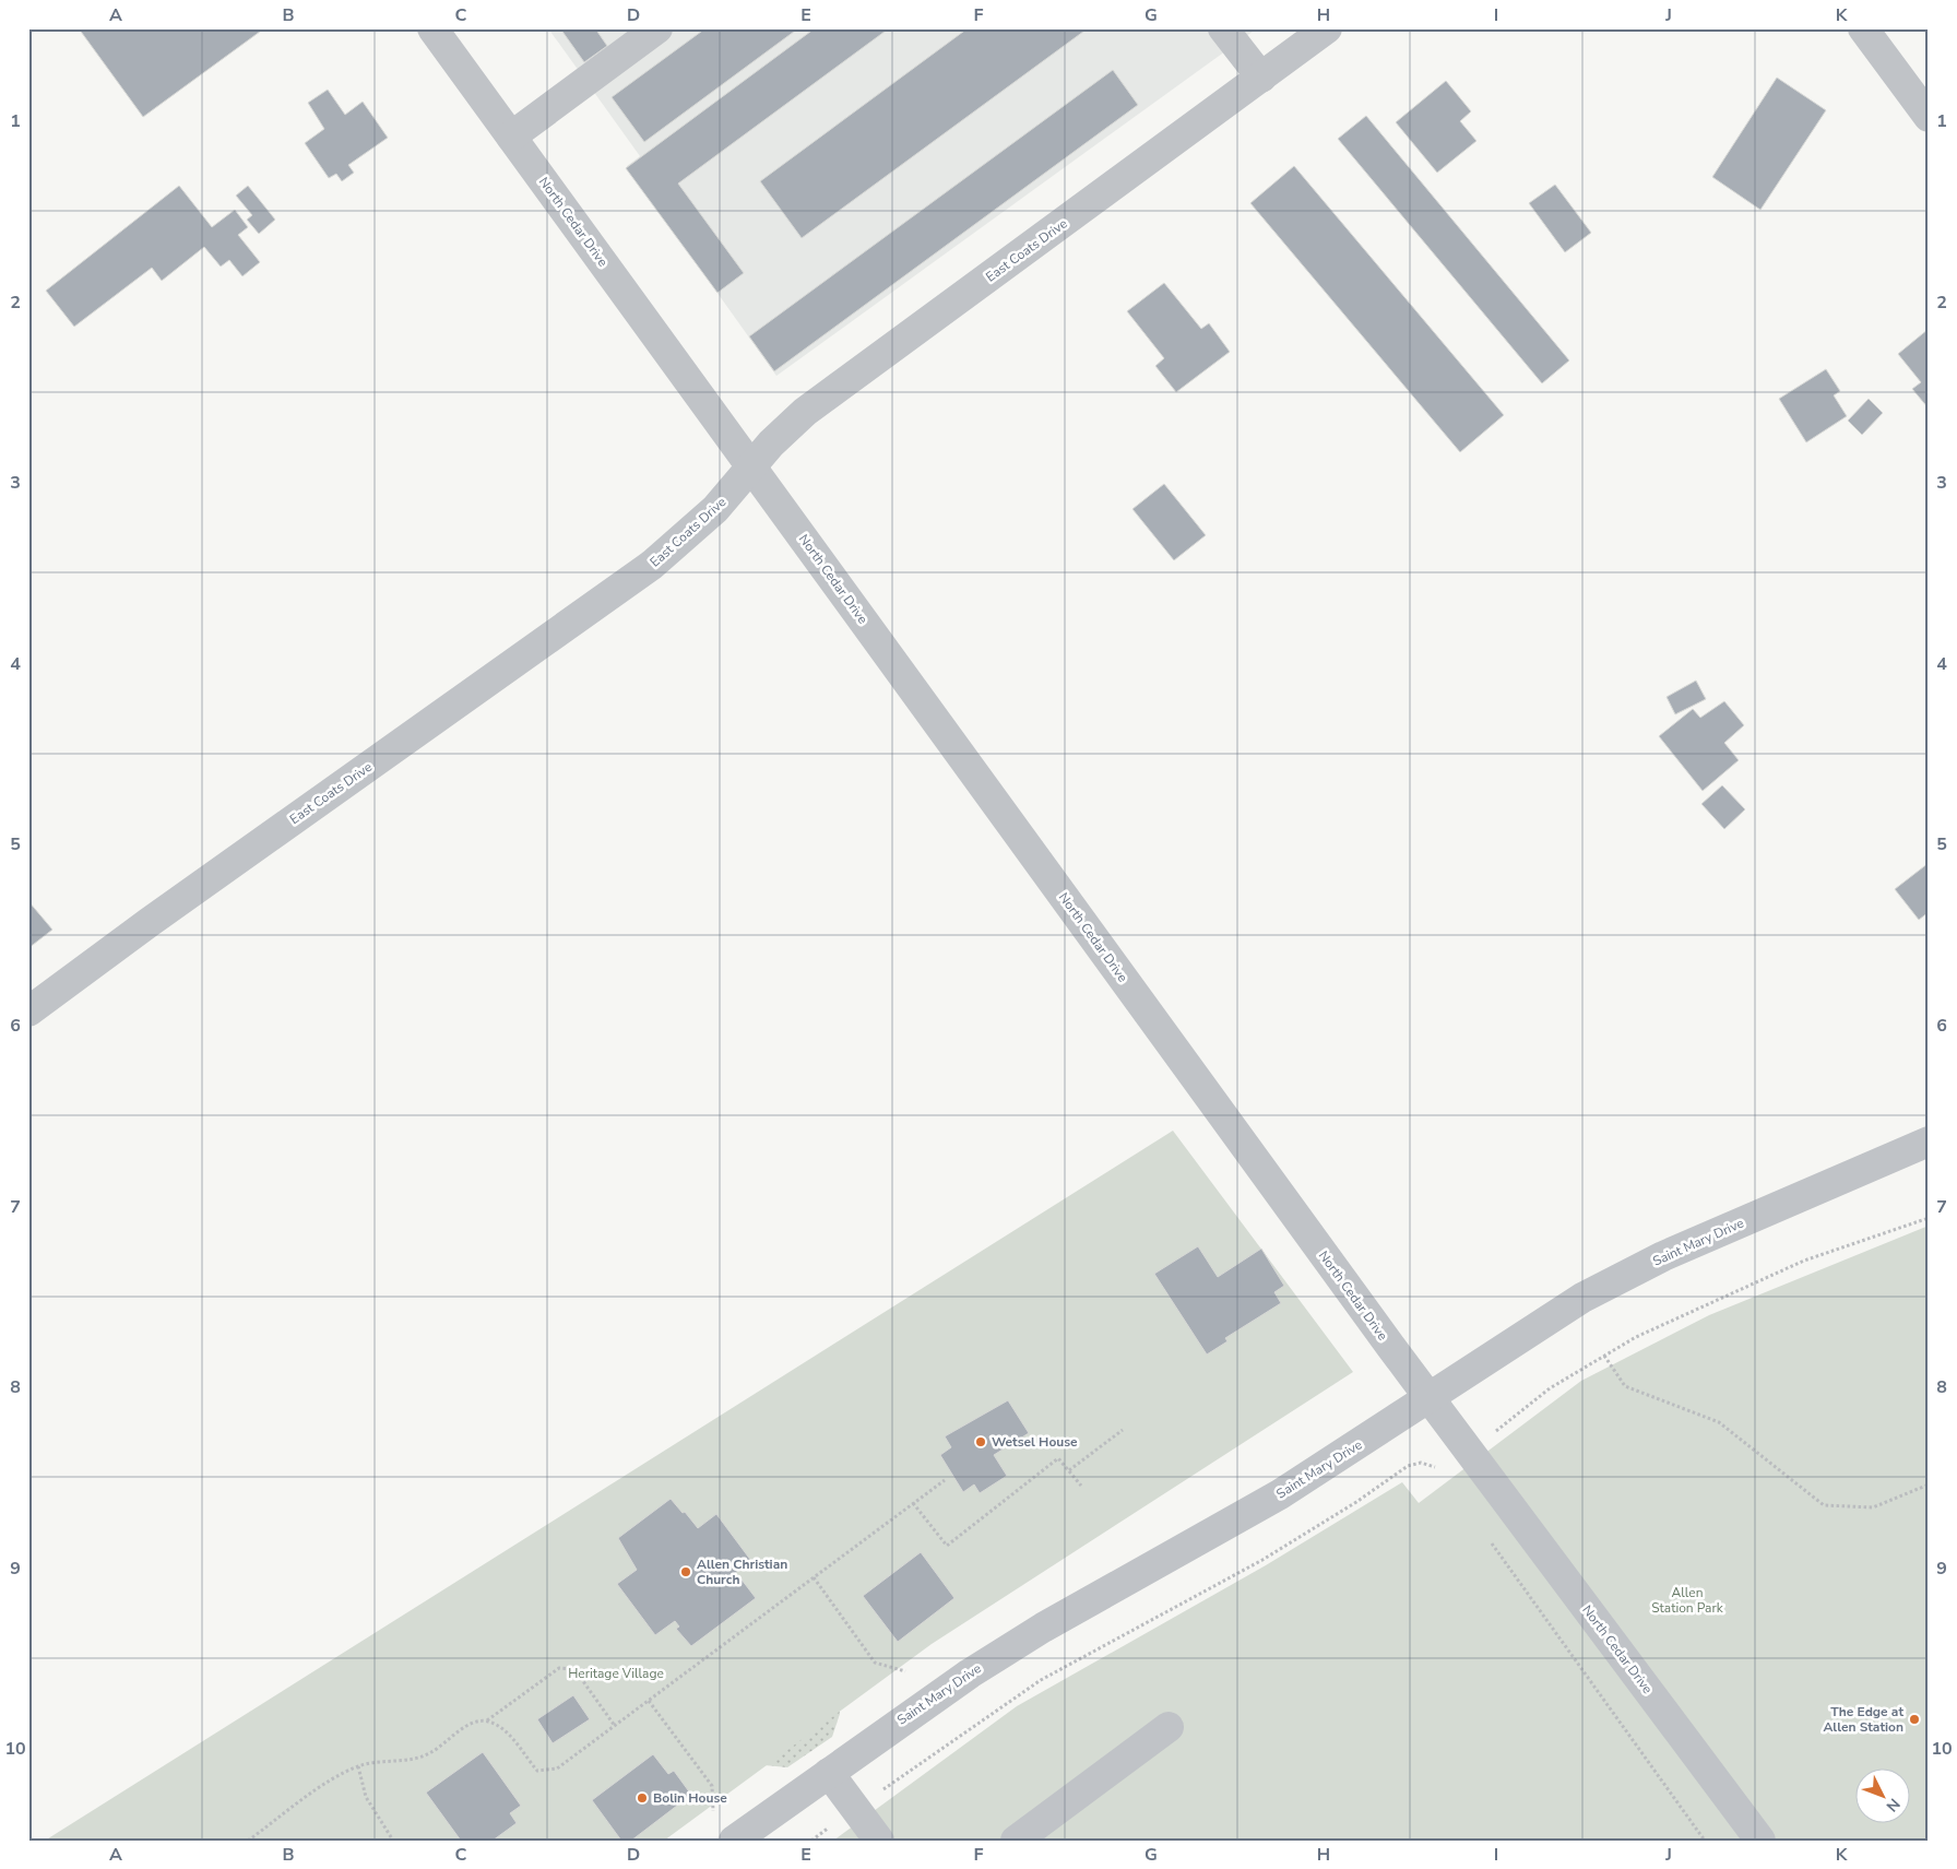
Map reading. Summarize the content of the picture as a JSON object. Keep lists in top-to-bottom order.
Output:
{
  "streets": {
    "street": ["North Cedar Drive", "East Coats Drive", "Saint Mary Drive"]
  },
  "crossings": [
    ["North Cedar Drive", "East Coats Drive"],
    ["North Cedar Drive", "Saint Mary Drive"]
  ],
  "parks": ["Allen Station Park", "Heritage Village"],
  "places": [
    "Wetsel House",
    "Allen Christian Church",
    "The Edge at Allen Station",
    "Bolin House"
  ],
  "north": "bottom right",
  "grid": {
    "columns": [
      "A",
      "B",
      "C",
      "D",
      "E",
      "F",
      "G",
      "H",
      "I",
      "J",
      "K"
    ],
    "rows": [
      "1",
      "2",
      "3",
      "4",
      "5",
      "6",
      "7",
      "8",
      "9",
      "10"
    ]
  }
}
